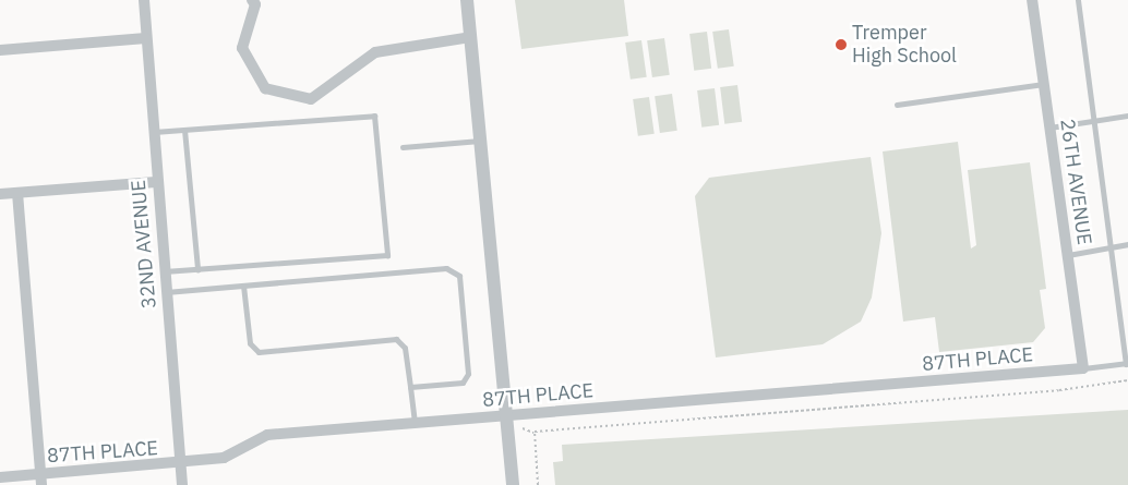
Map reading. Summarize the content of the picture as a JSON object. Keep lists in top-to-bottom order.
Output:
{
  "streets": {
    "street": ["26TH AVENUE", "32ND AVENUE", "87TH PLACE"]
  },
  "crossings": [
    ["26TH AVENUE", "87TH PLACE"],
    ["32ND AVENUE", "87TH PLACE"]
  ],
  "places": ["Tremper High School"]
}
